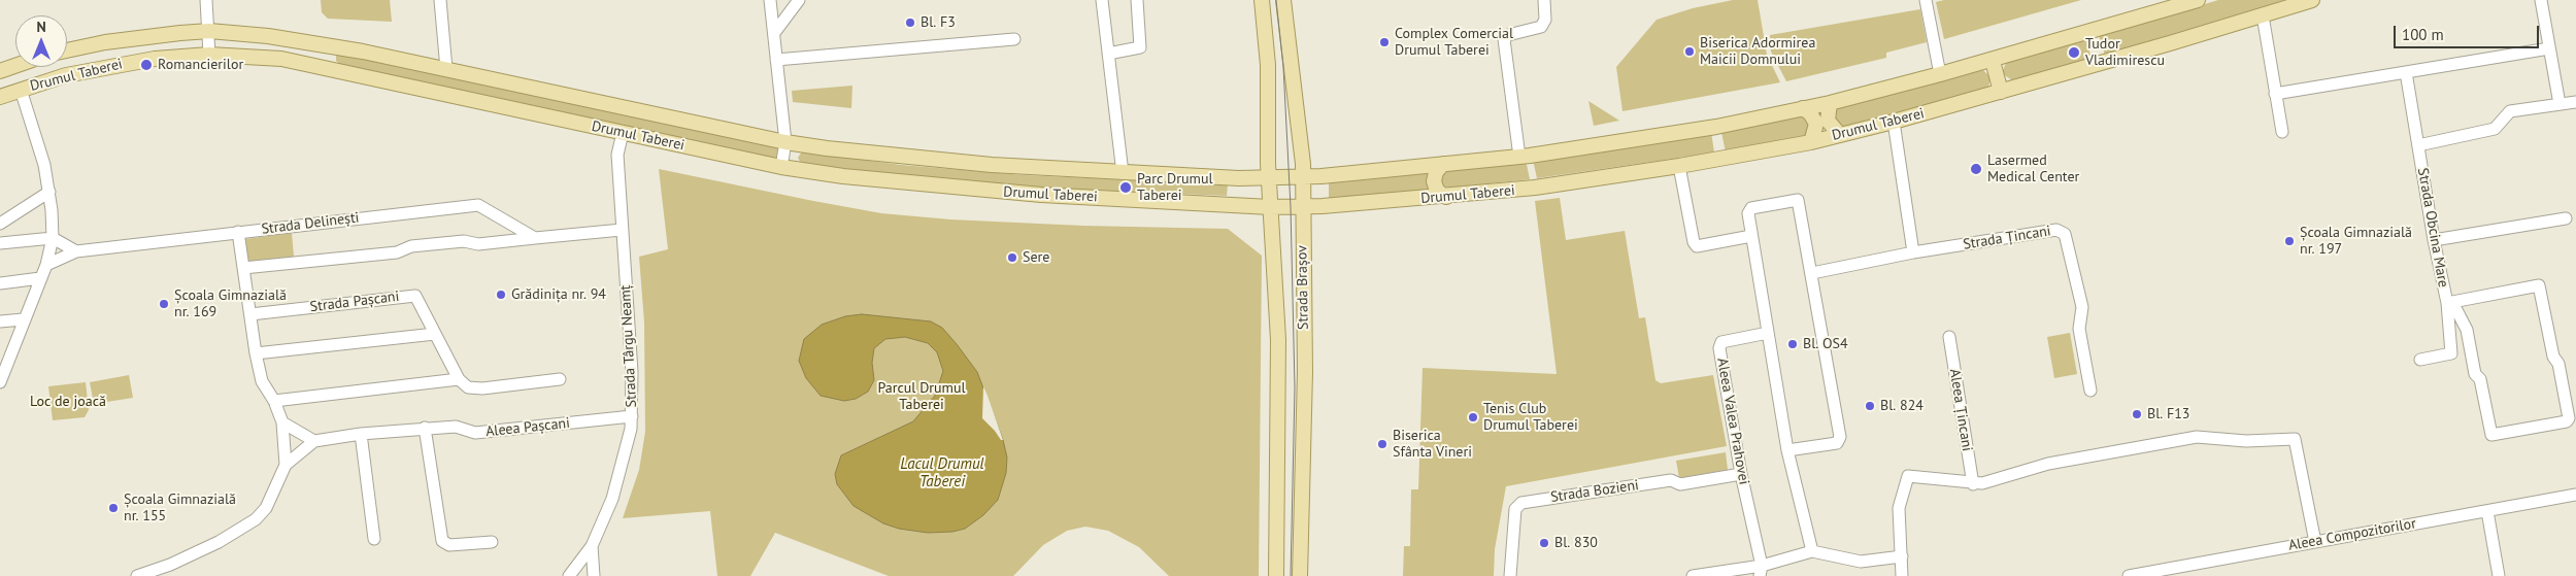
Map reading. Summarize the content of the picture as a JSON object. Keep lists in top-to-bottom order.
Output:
{
  "streets": {
    "main road": ["Drumul Taberei", "Strada Brașov"],
    "street": [
      "Strada Delinești",
      "Strada Obcina Mare",
      "Strada Țincani",
      "Strada Pașcani",
      "Strada Târgu Neamț",
      "Aleea Țincani",
      "Aleea Valea Prahovei",
      "Aleea Pașcani",
      "Strada Bozieni",
      "Aleea Compozitorilor"
    ]
  },
  "crossings": [
    ["Drumul Taberei", "Strada Brașov"],
    ["Drumul Taberei", "Strada Târgu Neamț"],
    ["Strada Târgu Neamț", "Aleea Pașcani"],
    ["Aleea Valea Prahovei", "Strada Bozieni"]
  ],
  "water": ["Lacul Drumul Taberei"],
  "parks": ["Parcul Drumul Taberei", "Loc de joacă"],
  "places": [
    "Bl. F3",
    "Complex Comercial Drumul Taberei",
    "Biserica Adormirea Maicii Domnului",
    "Tudor Vladimirescu",
    "Romancierilor",
    "Lasermed Medical Center",
    "Parc Drumul Taberei",
    "Școala Gimnazială nr. 197",
    "Sere",
    "Grădinița nr. 94",
    "Școala Gimnazială nr. 169",
    "Bl. OS4",
    "Bl. 824",
    "Bl. F13",
    "Tenis Club Drumul Taberei",
    "Biserica Sfânta Vineri",
    "Școala Gimnazială nr. 155",
    "Bl. 830"
  ],
  "scale_bar": "100 m",
  "north": "top"
}
